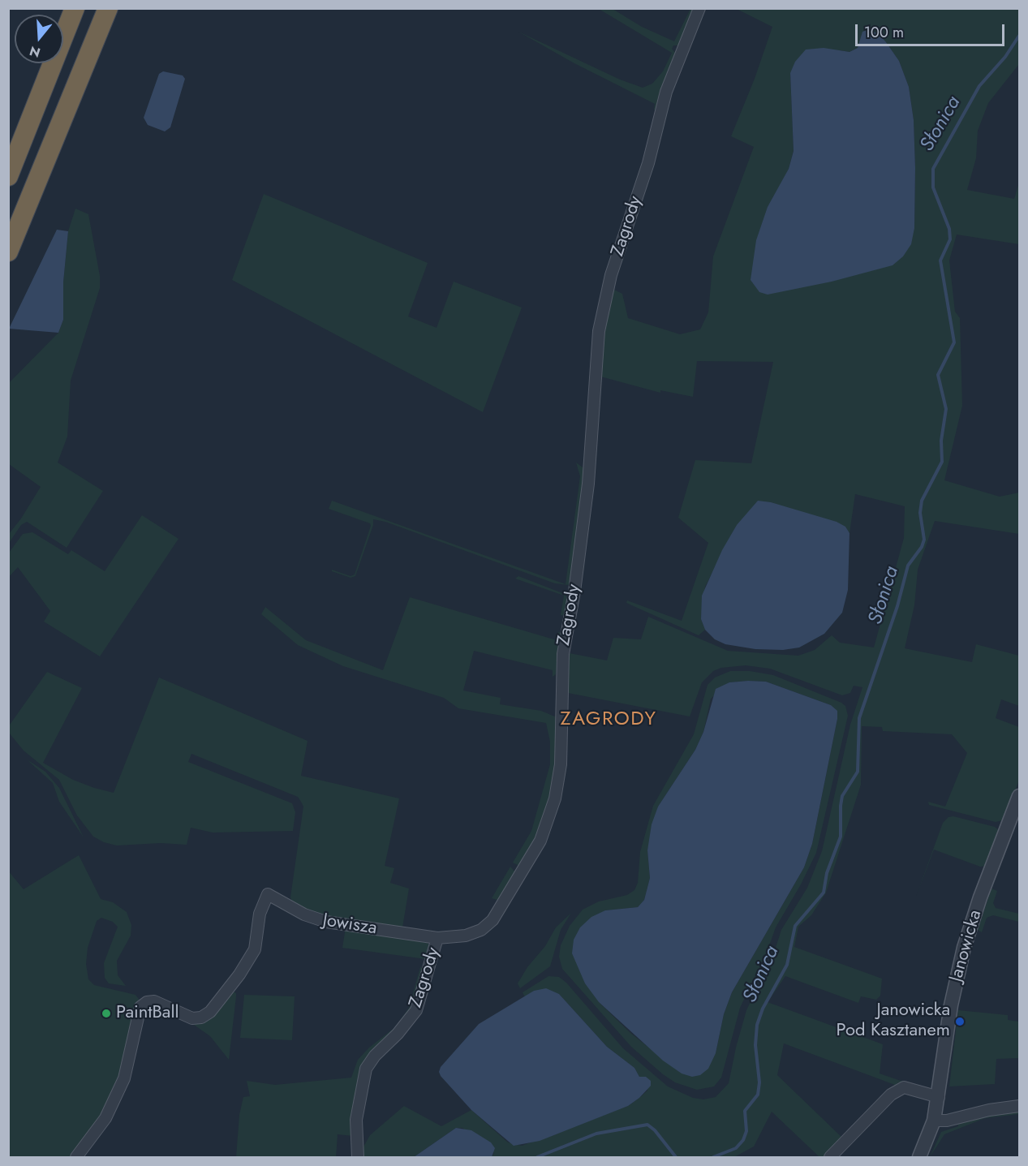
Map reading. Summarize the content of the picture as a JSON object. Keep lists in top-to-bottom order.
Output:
{
  "streets": {
    "street": ["Zagrody", "Jowisza", "Janowicka"]
  },
  "crossings": [
    ["Zagrody", "Jowisza"]
  ],
  "districts": ["ZAGRODY"],
  "water": ["Słonica"],
  "places": ["PaintBall", "Janowicka Pod Kasztanem"],
  "scale_bar": "100 m",
  "north": "bottom"
}
